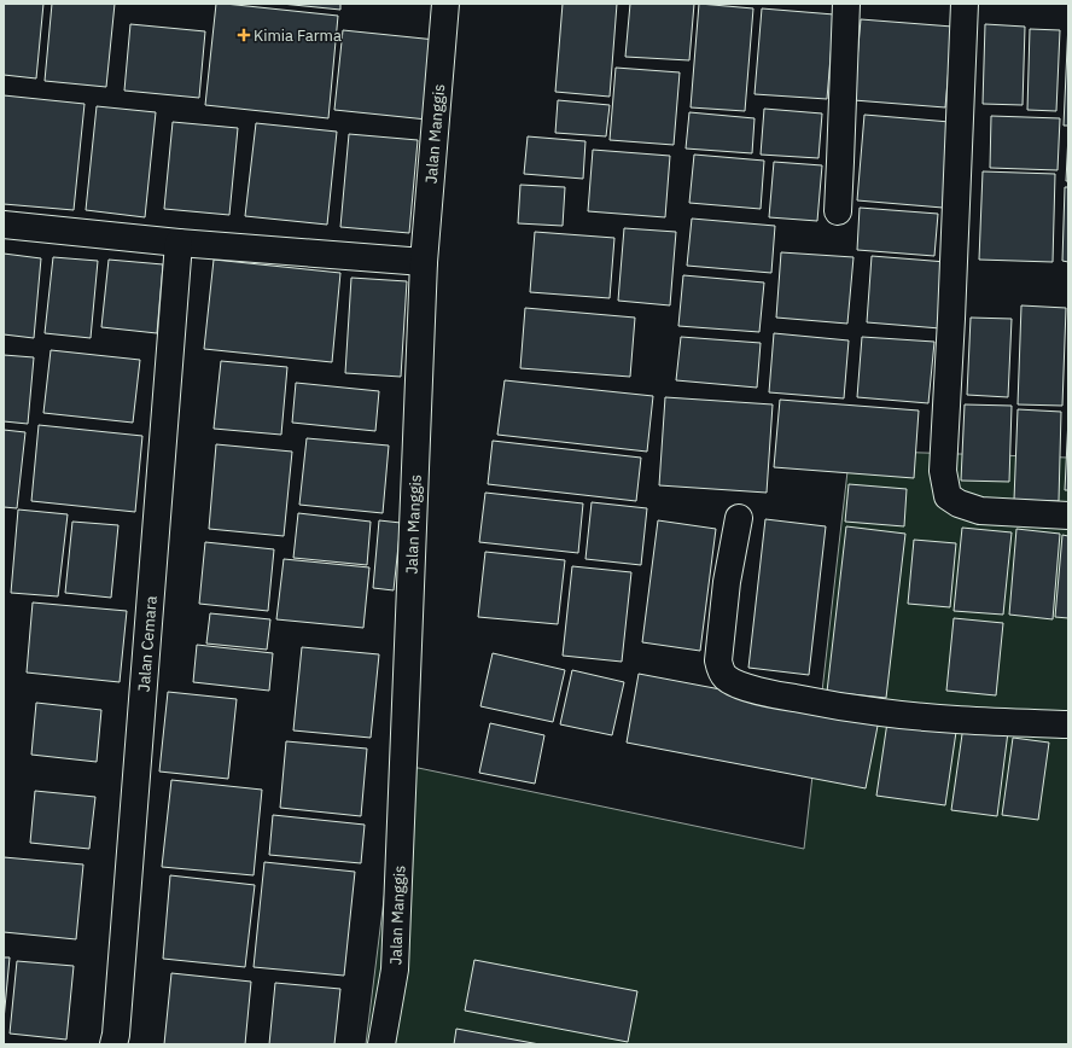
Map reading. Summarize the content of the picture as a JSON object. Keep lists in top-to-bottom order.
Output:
{
  "streets": {
    "street": ["Jalan Manggis", "Jalan Cemara"]
  },
  "places": {
    "health": ["Kimia Farma"]
  }
}
